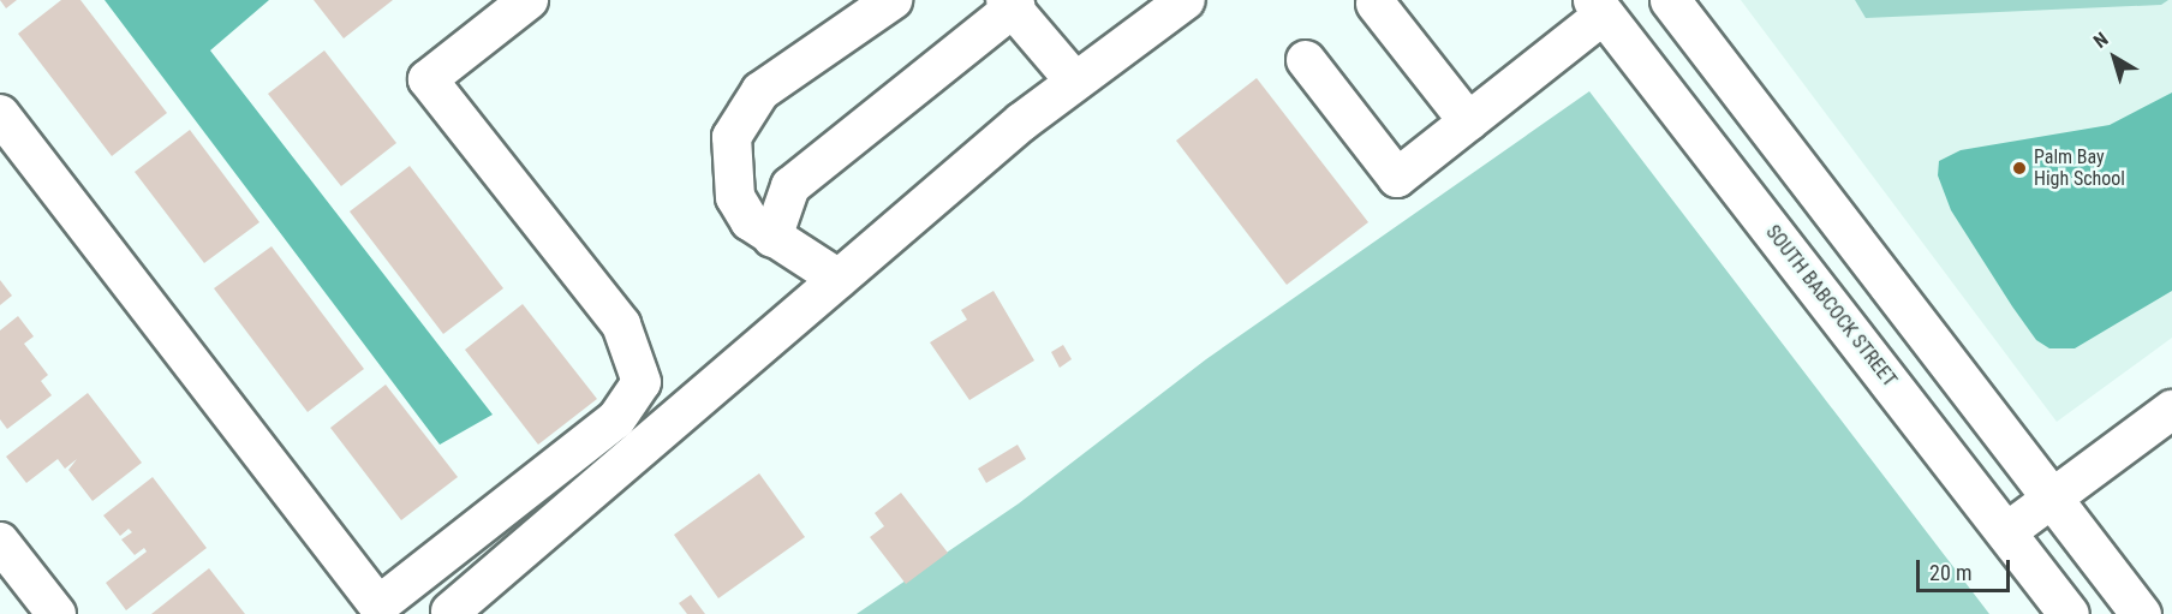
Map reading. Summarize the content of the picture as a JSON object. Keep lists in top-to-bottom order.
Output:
{
  "streets": {
    "main road": ["SOUTH BABCOCK STREET"]
  },
  "places": ["Palm Bay High School"],
  "scale_bar": "20 m",
  "north": "top left"
}
